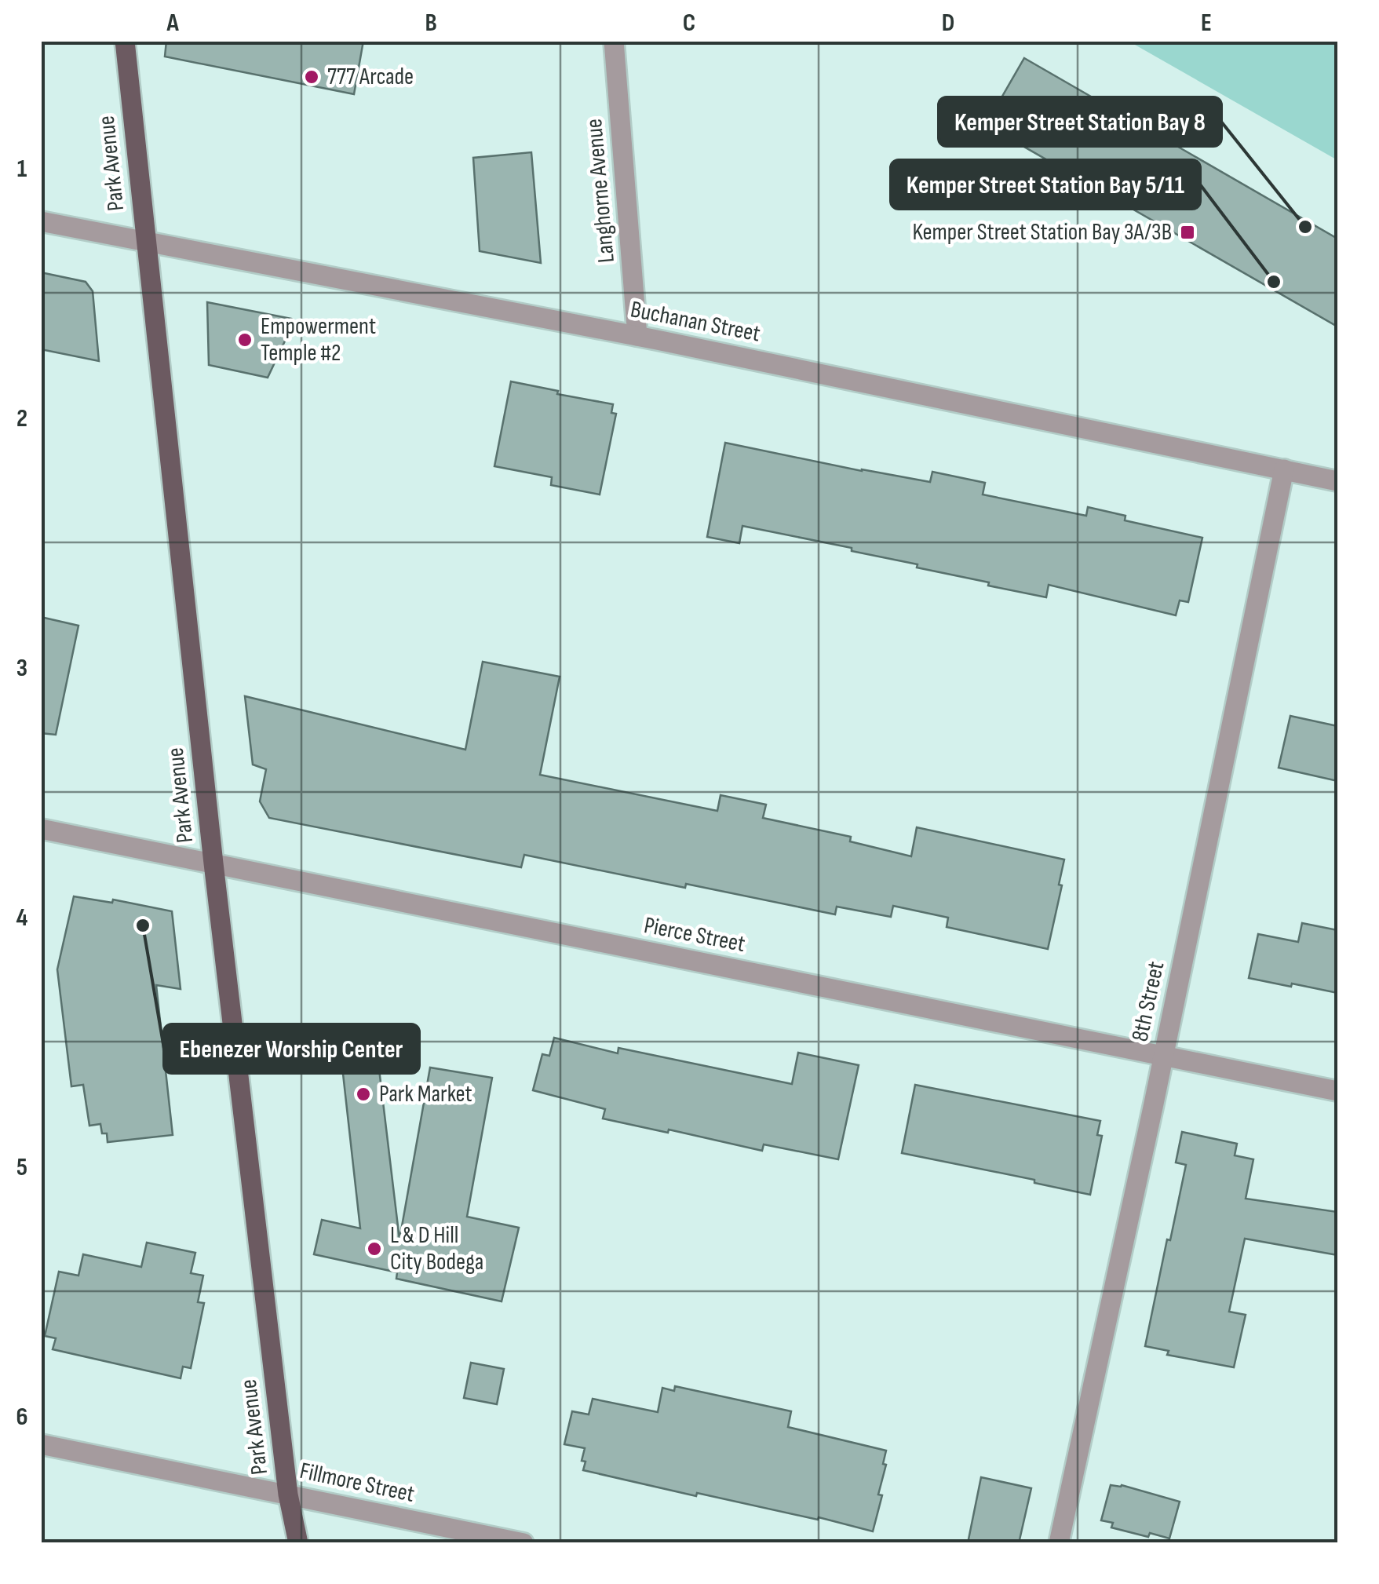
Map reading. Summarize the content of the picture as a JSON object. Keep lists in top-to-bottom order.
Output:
{
  "streets": {
    "main road": ["Park Avenue"],
    "street": [
      "Langhorne Avenue",
      "Buchanan Street",
      "Pierce Street",
      "8th Street",
      "Fillmore Street"
    ]
  },
  "crossings": [
    ["Park Avenue", "Buchanan Street"],
    ["Park Avenue", "Pierce Street"],
    ["Park Avenue", "Fillmore Street"],
    ["Langhorne Avenue", "Buchanan Street"],
    ["Buchanan Street", "8th Street"],
    ["Pierce Street", "8th Street"]
  ],
  "places": {
    "other": [
      "777 Arcade",
      "Kemper Street Station Bay 8",
      "Kemper Street Station Bay 5/11",
      "Empowerment Temple #2",
      "Ebenezer Worship Center",
      "Park Market",
      "L & D Hill City Bodega"
    ],
    "transit": ["Kemper Street Station Bay 3A/3B"]
  },
  "grid": {
    "columns": [
      "A",
      "B",
      "C",
      "D",
      "E"
    ],
    "rows": [
      "1",
      "2",
      "3",
      "4",
      "5",
      "6"
    ]
  }
}
